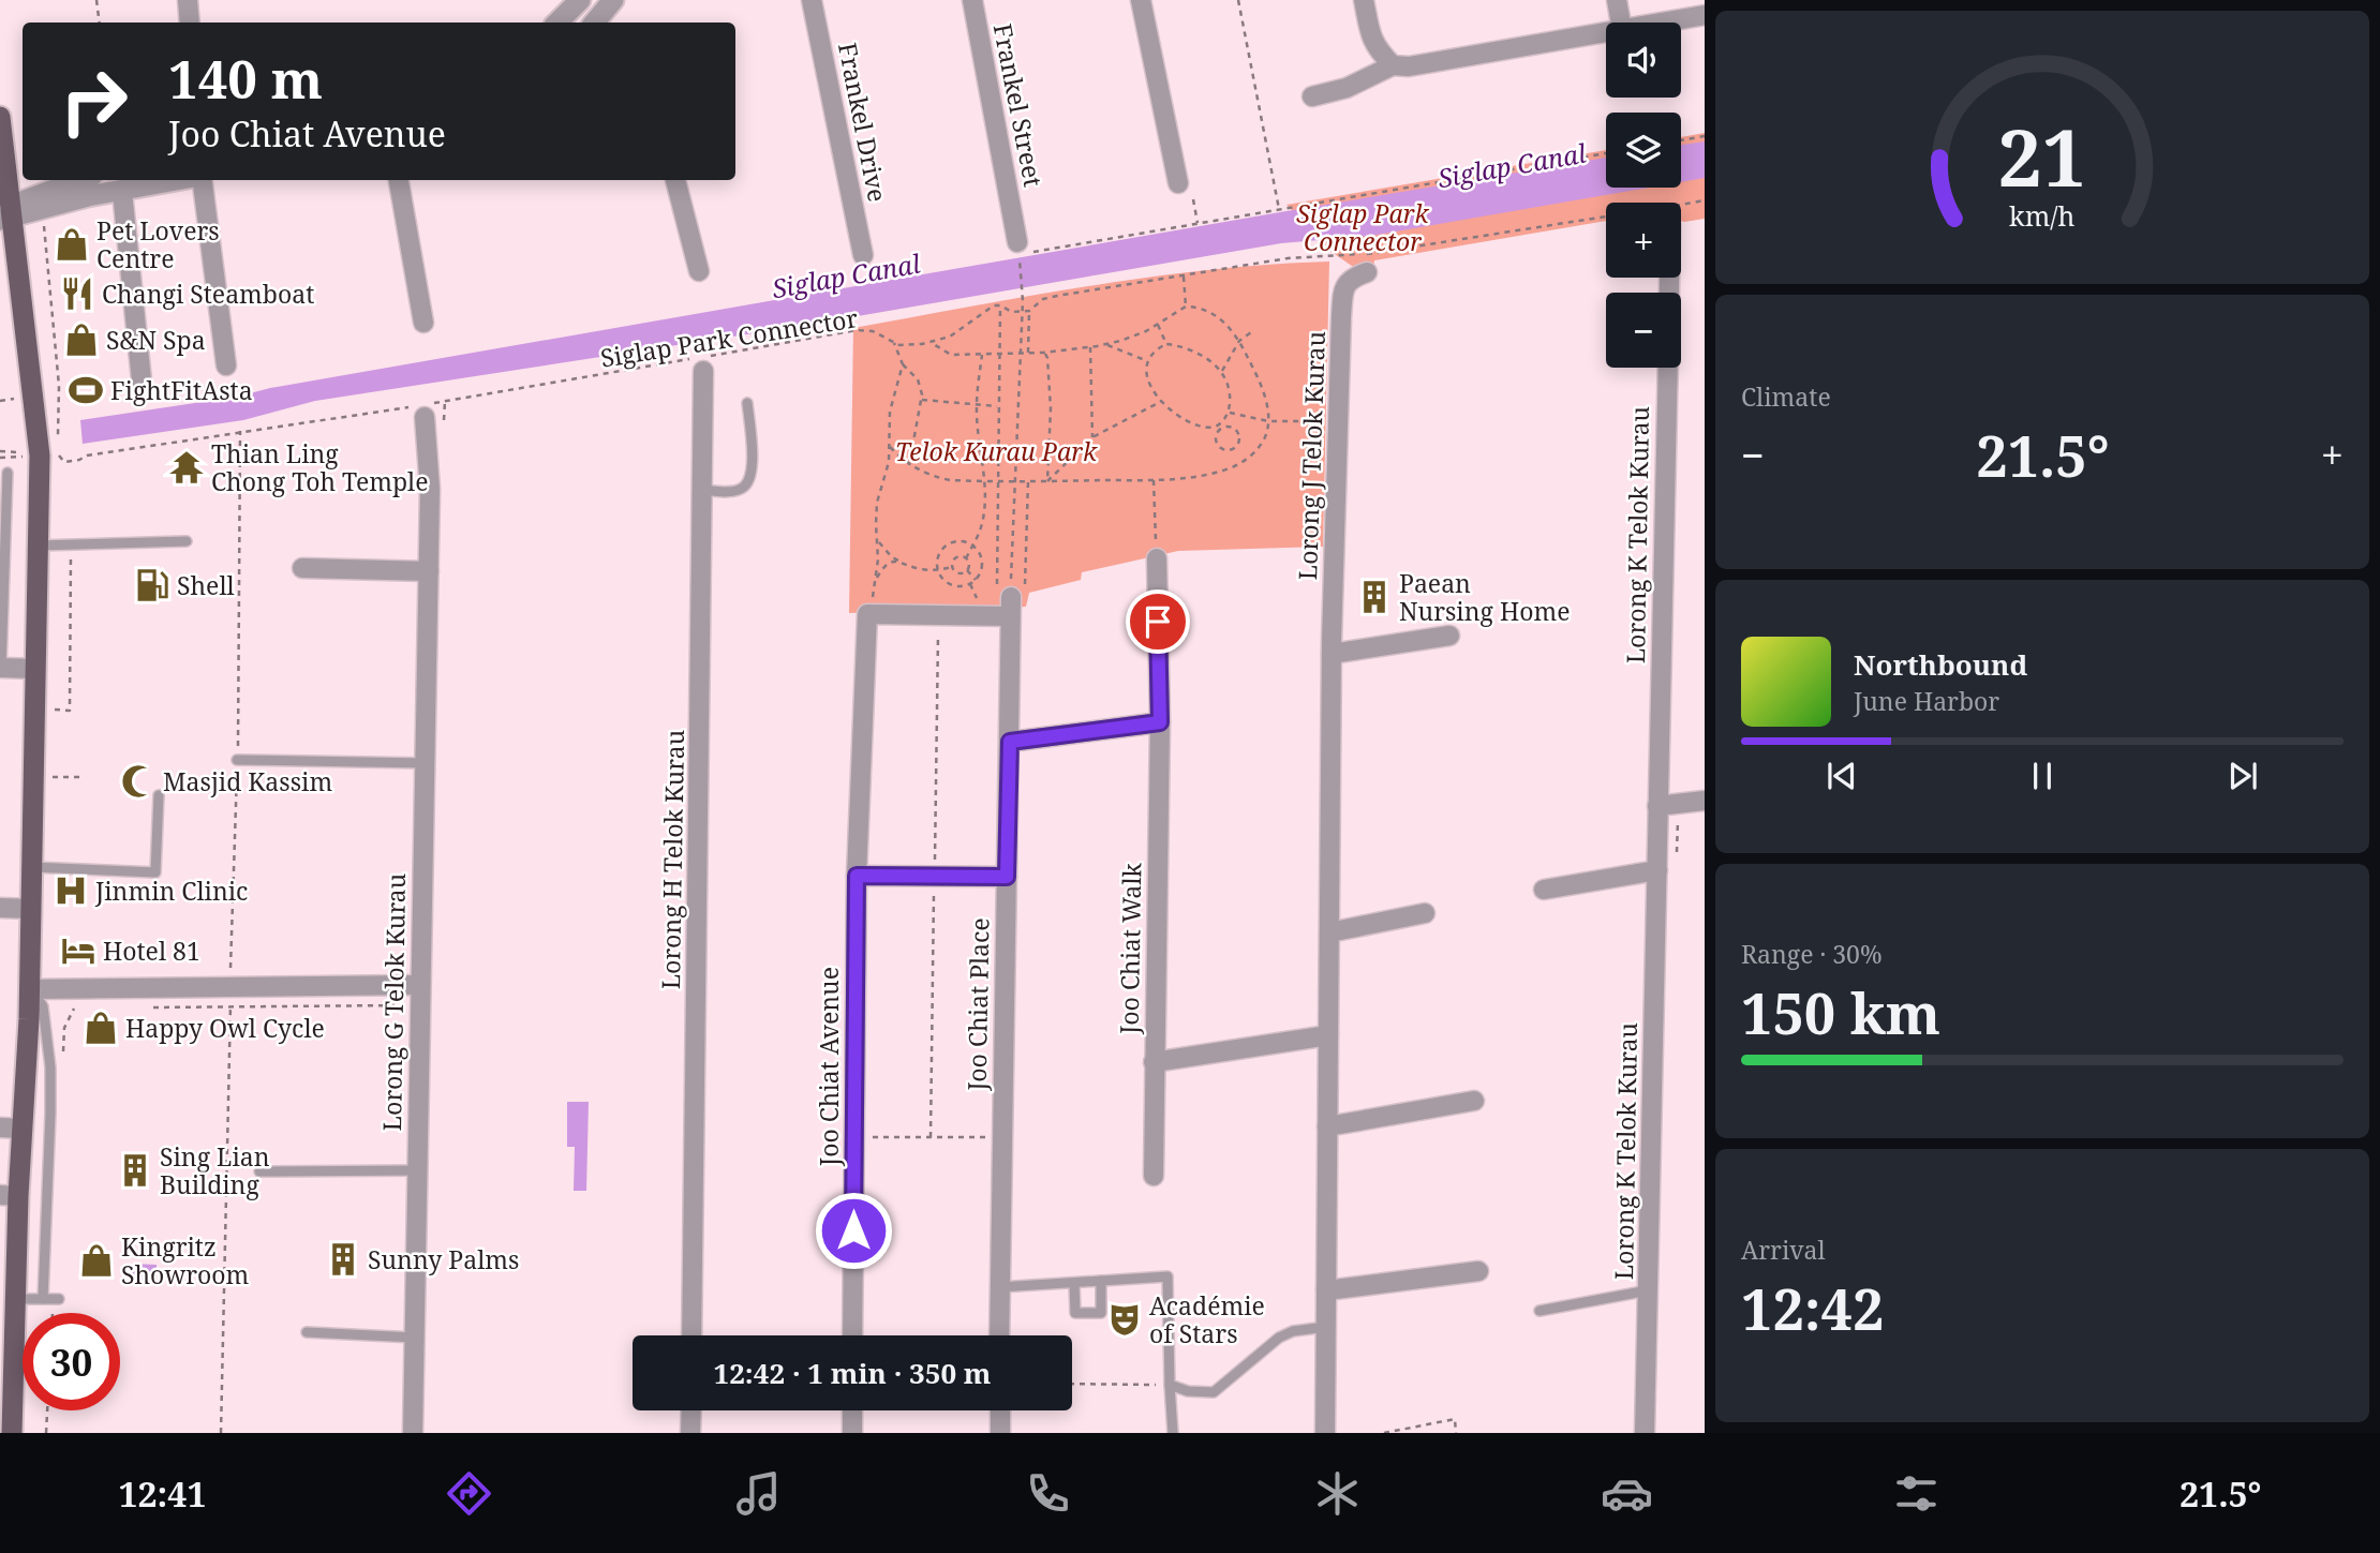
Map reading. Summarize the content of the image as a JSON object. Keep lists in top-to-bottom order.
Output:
{
  "streets": {
    "street": [
      "Frankel Street",
      "Frankel Drive",
      "Lorong J Telok Kurau",
      "Lorong K Telok Kurau",
      "Lorong H Telok Kurau",
      "Joo Chiat Walk",
      "Lorong G Telok Kurau",
      "Joo Chiat Place",
      "Joo Chiat Avenue"
    ],
    "path": ["Siglap Park Connector"]
  },
  "crossings": [
    ["Siglap Park Connector", "Lorong H Telok Kurau"],
    ["Siglap Park Connector", "Lorong G Telok Kurau"]
  ],
  "water": ["Siglap Canal"],
  "parks": ["Siglap Park Connector", "Telok Kurau Park"],
  "places": {
    "shop": [
      "Pet Lovers Centre",
      "S&N Spa",
      "Happy Owl Cycle",
      "Kingritz Showroom"
    ],
    "restaurant": ["Changi Steamboat"],
    "sports": ["FightFitAsta"],
    "temple": ["Thian Ling Chong Toh Temple"],
    "fuel station": ["Shell"],
    "building": ["Paean Nursing Home", "Sing Lian Building", "Sunny Palms"],
    "mosque": ["Masjid Kassim"],
    "hospital": ["Jinmin Clinic"],
    "hotel": ["Hotel 81"],
    "theatre": ["Académie of Stars"]
  },
  "page": {
    "map_buttons": ["+", "−"],
    "turn": ["140 m", "Joo Chiat Avenue"],
    "tile": [
      "Climate",
      ["Range · 30%", "150 km"],
      ["Arrival", "12:42"]
    ],
    "heat": ["−", "21.5°", "+"],
    "song": ["Northbound", "June Harbor"],
    "limit": "30",
    "trip": "12:42 · 1 min · 350 m",
    "tabs": ["12:41", "21.5°"],
    "gauge": ["21", "km/h"]
  }
}
